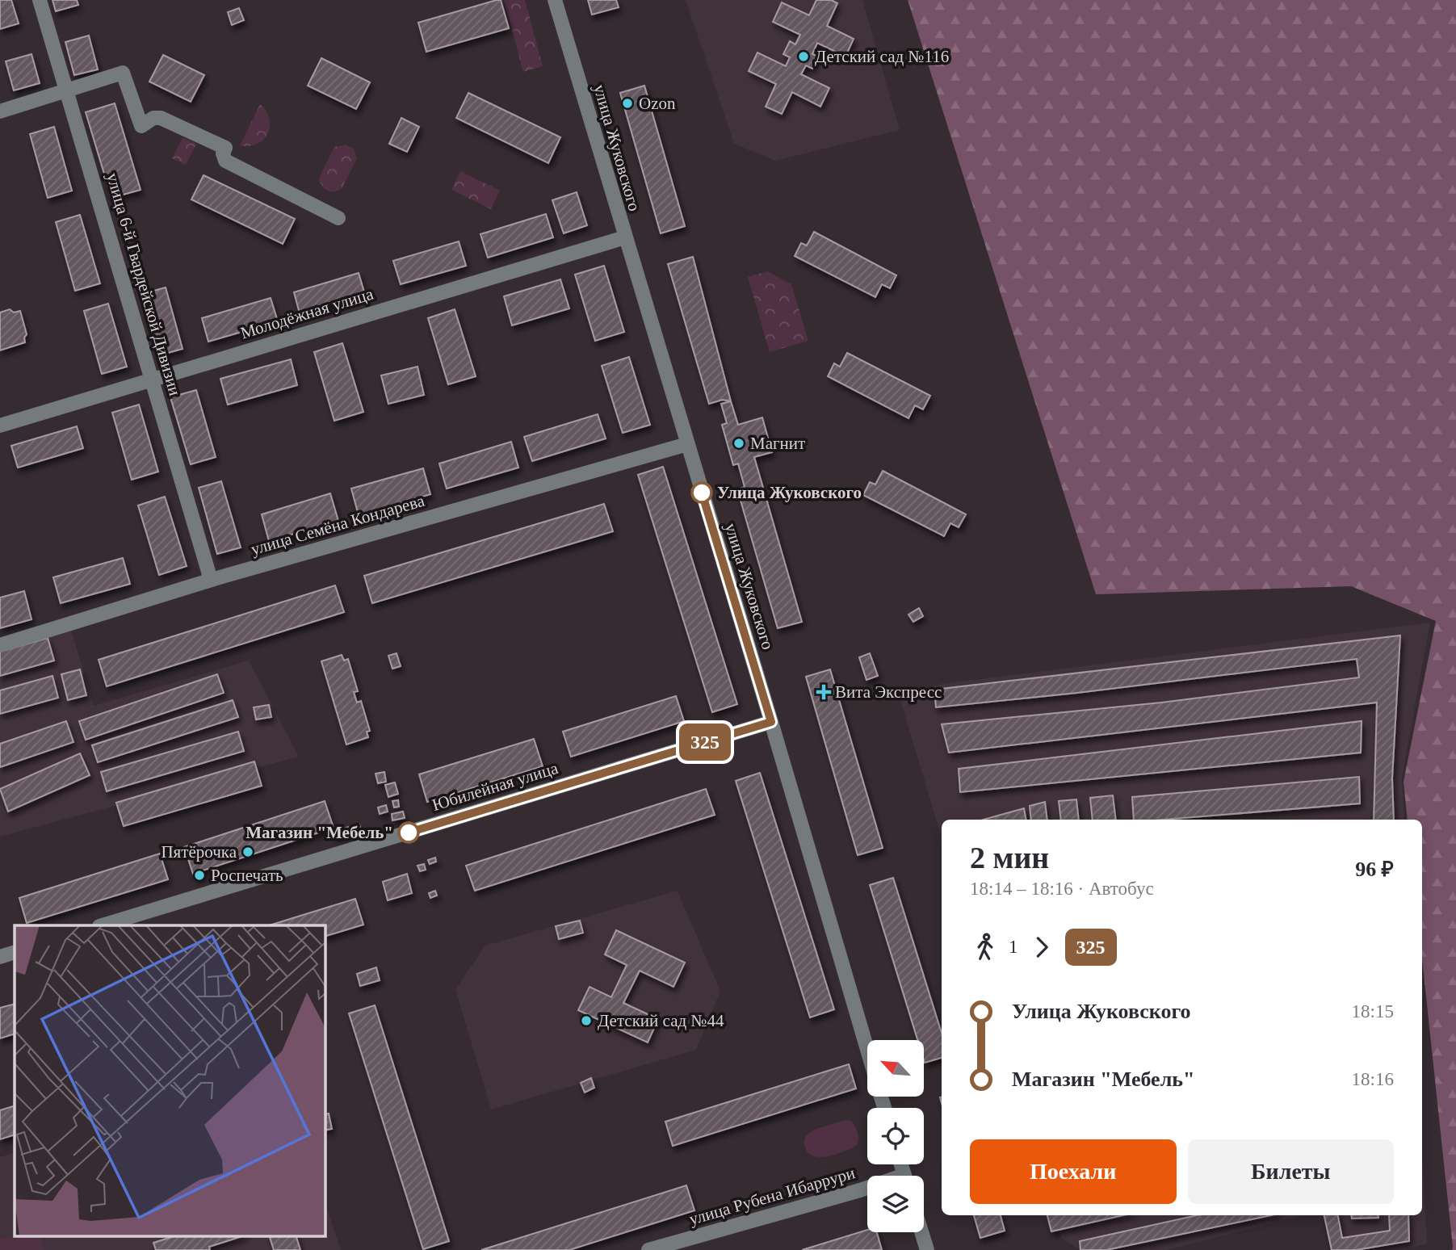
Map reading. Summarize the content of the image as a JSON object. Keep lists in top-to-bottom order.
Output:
{
  "streets": {
    "street": [
      "улица Жуковского",
      "улица 6-й Гвардейской Дивизии",
      "Молодёжная улица",
      "улица Семёна Кондарева",
      "Юбилейная улица",
      "улица Рубена Ибаррури"
    ]
  },
  "crossings": [
    ["улица Жуковского", "Молодёжная улица"],
    ["улица Жуковского", "улица Семёна Кондарева"],
    ["улица Жуковского", "Юбилейная улица"],
    ["улица 6-й Гвардейской Дивизии", "Молодёжная улица"],
    ["улица 6-й Гвардейской Дивизии", "улица Семёна Кондарева"]
  ],
  "places": {
    "other": [
      "Детский сад №116",
      "Ozon",
      "Магнит",
      "Улица Жуковского",
      "Магазин \"Мебель\"",
      "Пятёрочка",
      "Роспечать",
      "Детский сад №44"
    ],
    "health": ["Вита Экспресс"]
  },
  "lines": ["bus line 325"],
  "north": "top left",
  "page": {
    "on_map": "325",
    "heading": ["2 мин", "18:14 – 18:16 · Автобус", "96 ₽"],
    "legs": ["1", "325"],
    "list": [
      {
        "name": "Улица Жуковского",
        "value": "18:15"
      },
      {
        "name": "Магазин \"Мебель\"",
        "value": "18:16"
      }
    ],
    "buttons": ["Поехали", "Билеты"]
  }
}
